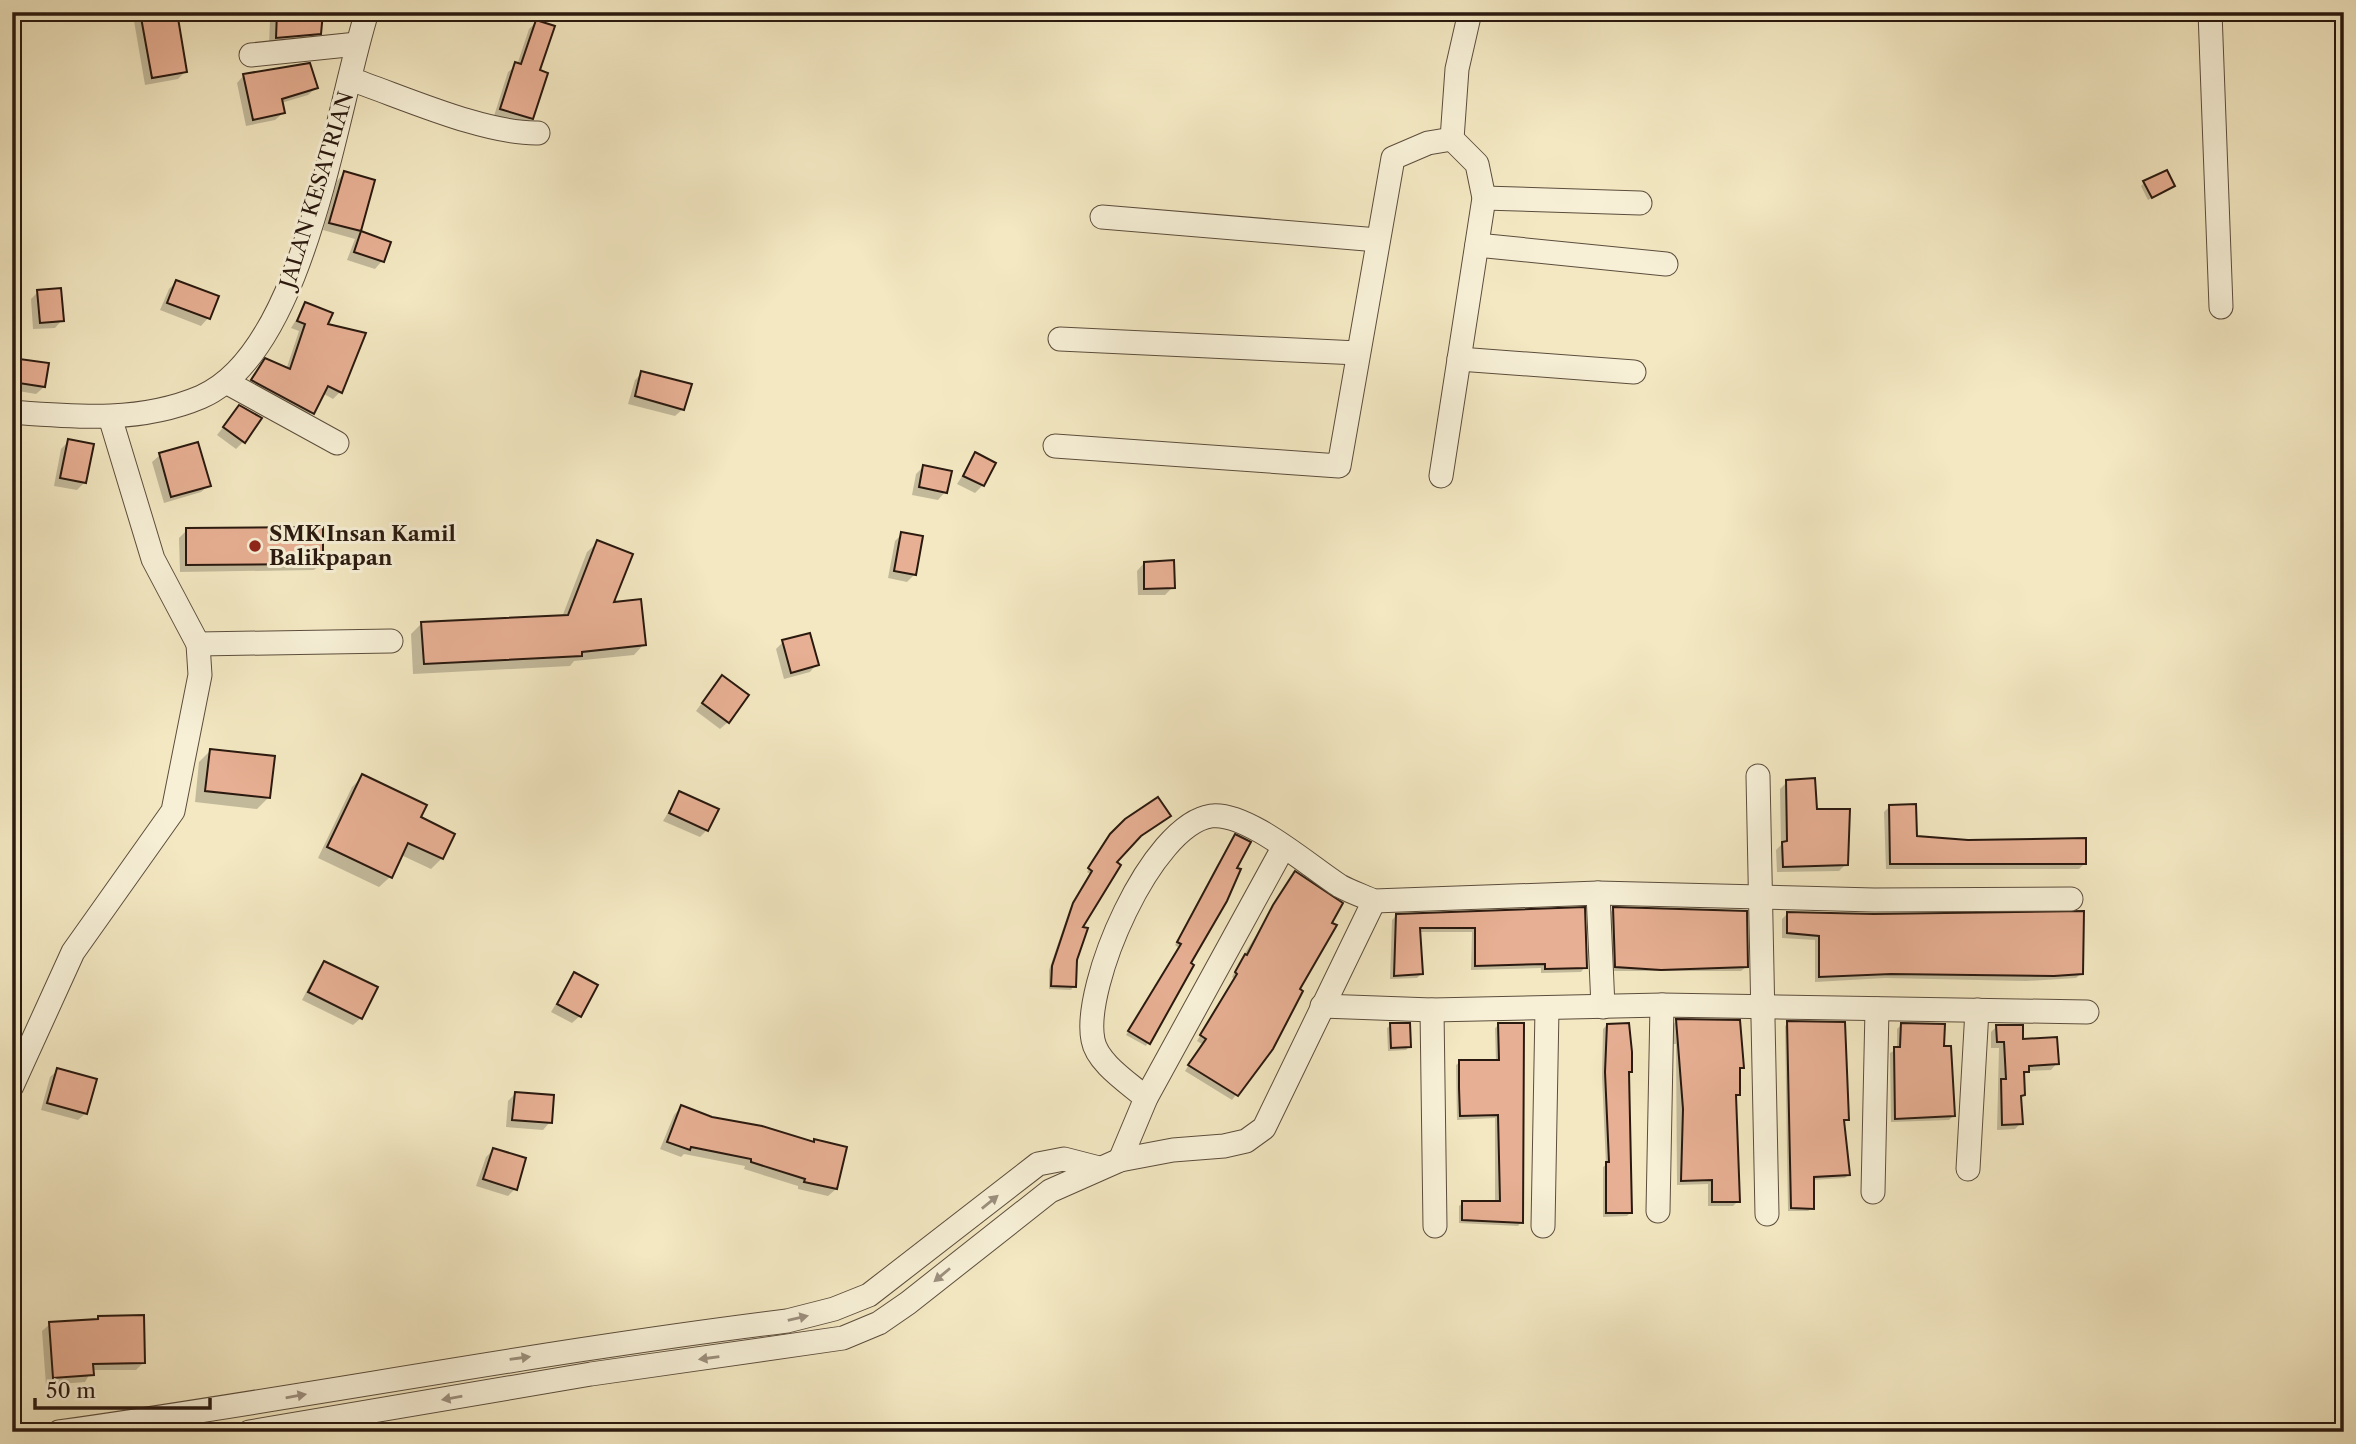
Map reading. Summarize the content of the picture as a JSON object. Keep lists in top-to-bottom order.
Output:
{
  "streets": {
    "street": ["JALAN KESATRIAN"]
  },
  "places": ["SMK Insan Kamil Balikpapan"],
  "scale_bar": "50 m"
}
